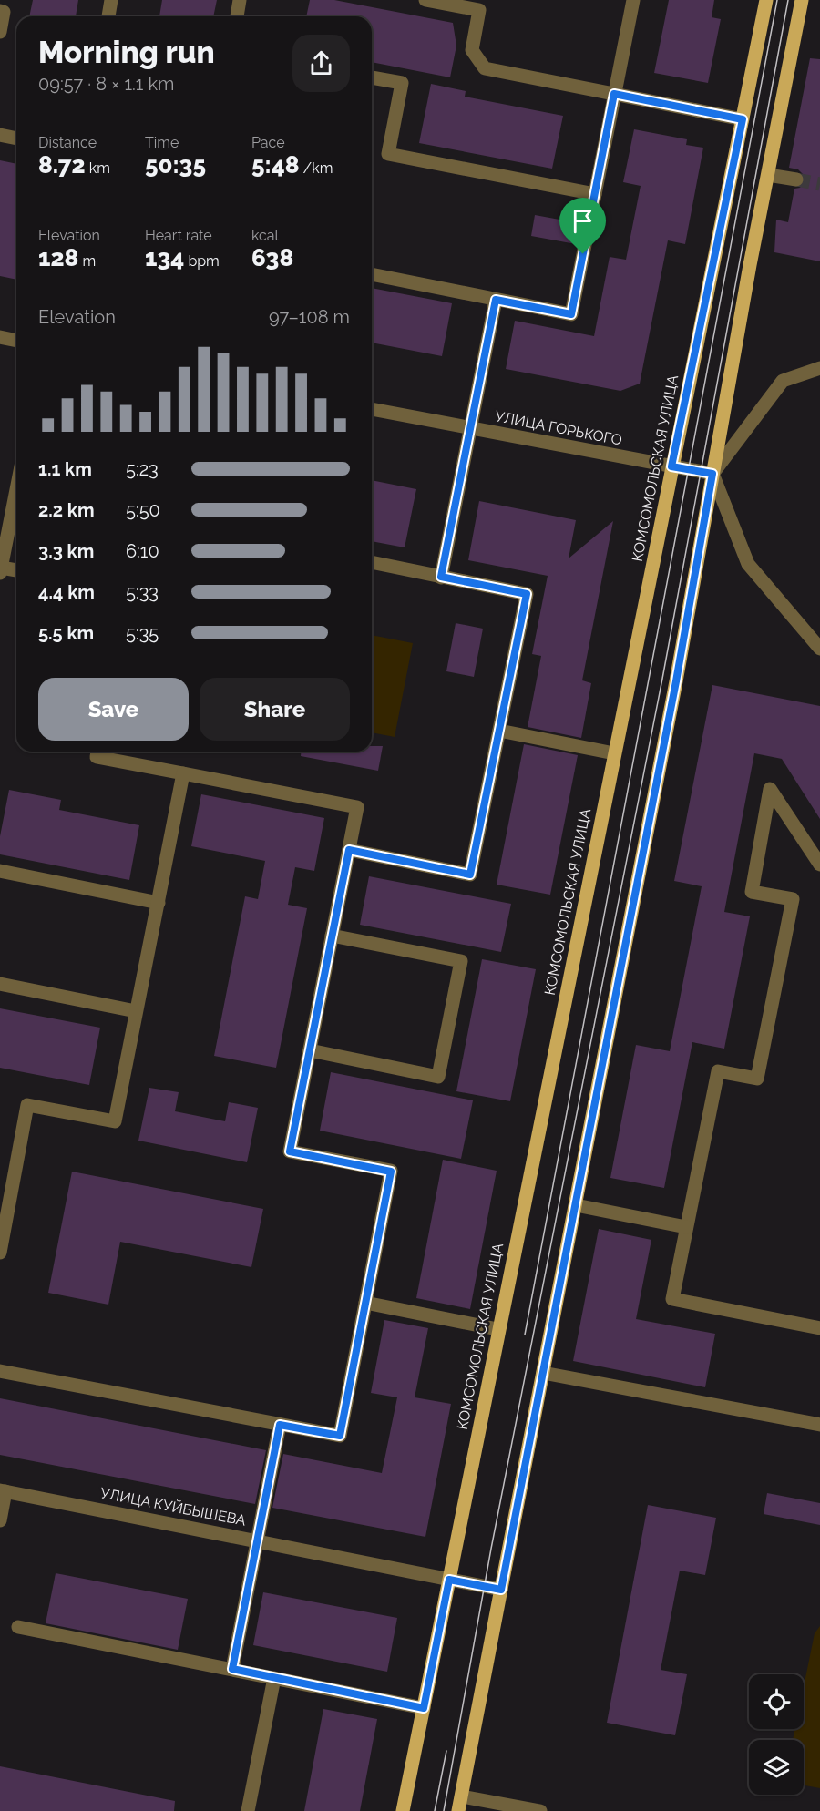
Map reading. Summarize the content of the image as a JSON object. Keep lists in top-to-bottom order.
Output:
{
  "streets": {
    "main road": ["КОМСОМОЛЬСКАЯ УЛИЦА"],
    "street": ["УЛИЦА ГОРЬКОГО", "УЛИЦА КУЙБЫШЕВА"]
  },
  "crossings": [
    ["УЛИЦА ГОРЬКОГО", "КОМСОМОЛЬСКАЯ УЛИЦА"],
    ["КОМСОМОЛЬСКАЯ УЛИЦА", "УЛИЦА КУЙБЫШЕВА"]
  ],
  "page": {
    "heading": ["Morning run", "09:57 · 8 × 1.1 km"],
    "stats": [
      ["Distance", "8.72 km"],
      ["Time", "50:35"],
      ["Pace", "5:48 /km"],
      ["Elevation", "128 m"],
      ["Heart rate", "134 bpm"],
      ["kcal", "638"]
    ],
    "chart": ["Elevation", "97–108 m"],
    "list": [
      {
        "name": "1.1 km",
        "note": "5:23"
      },
      {
        "name": "2.2 km",
        "note": "5:50"
      },
      {
        "name": "3.3 km",
        "note": "6:10"
      },
      {
        "name": "4.4 km",
        "note": "5:33"
      },
      {
        "name": "5.5 km",
        "note": "5:35"
      }
    ],
    "buttons": ["Save", "Share"]
  }
}
